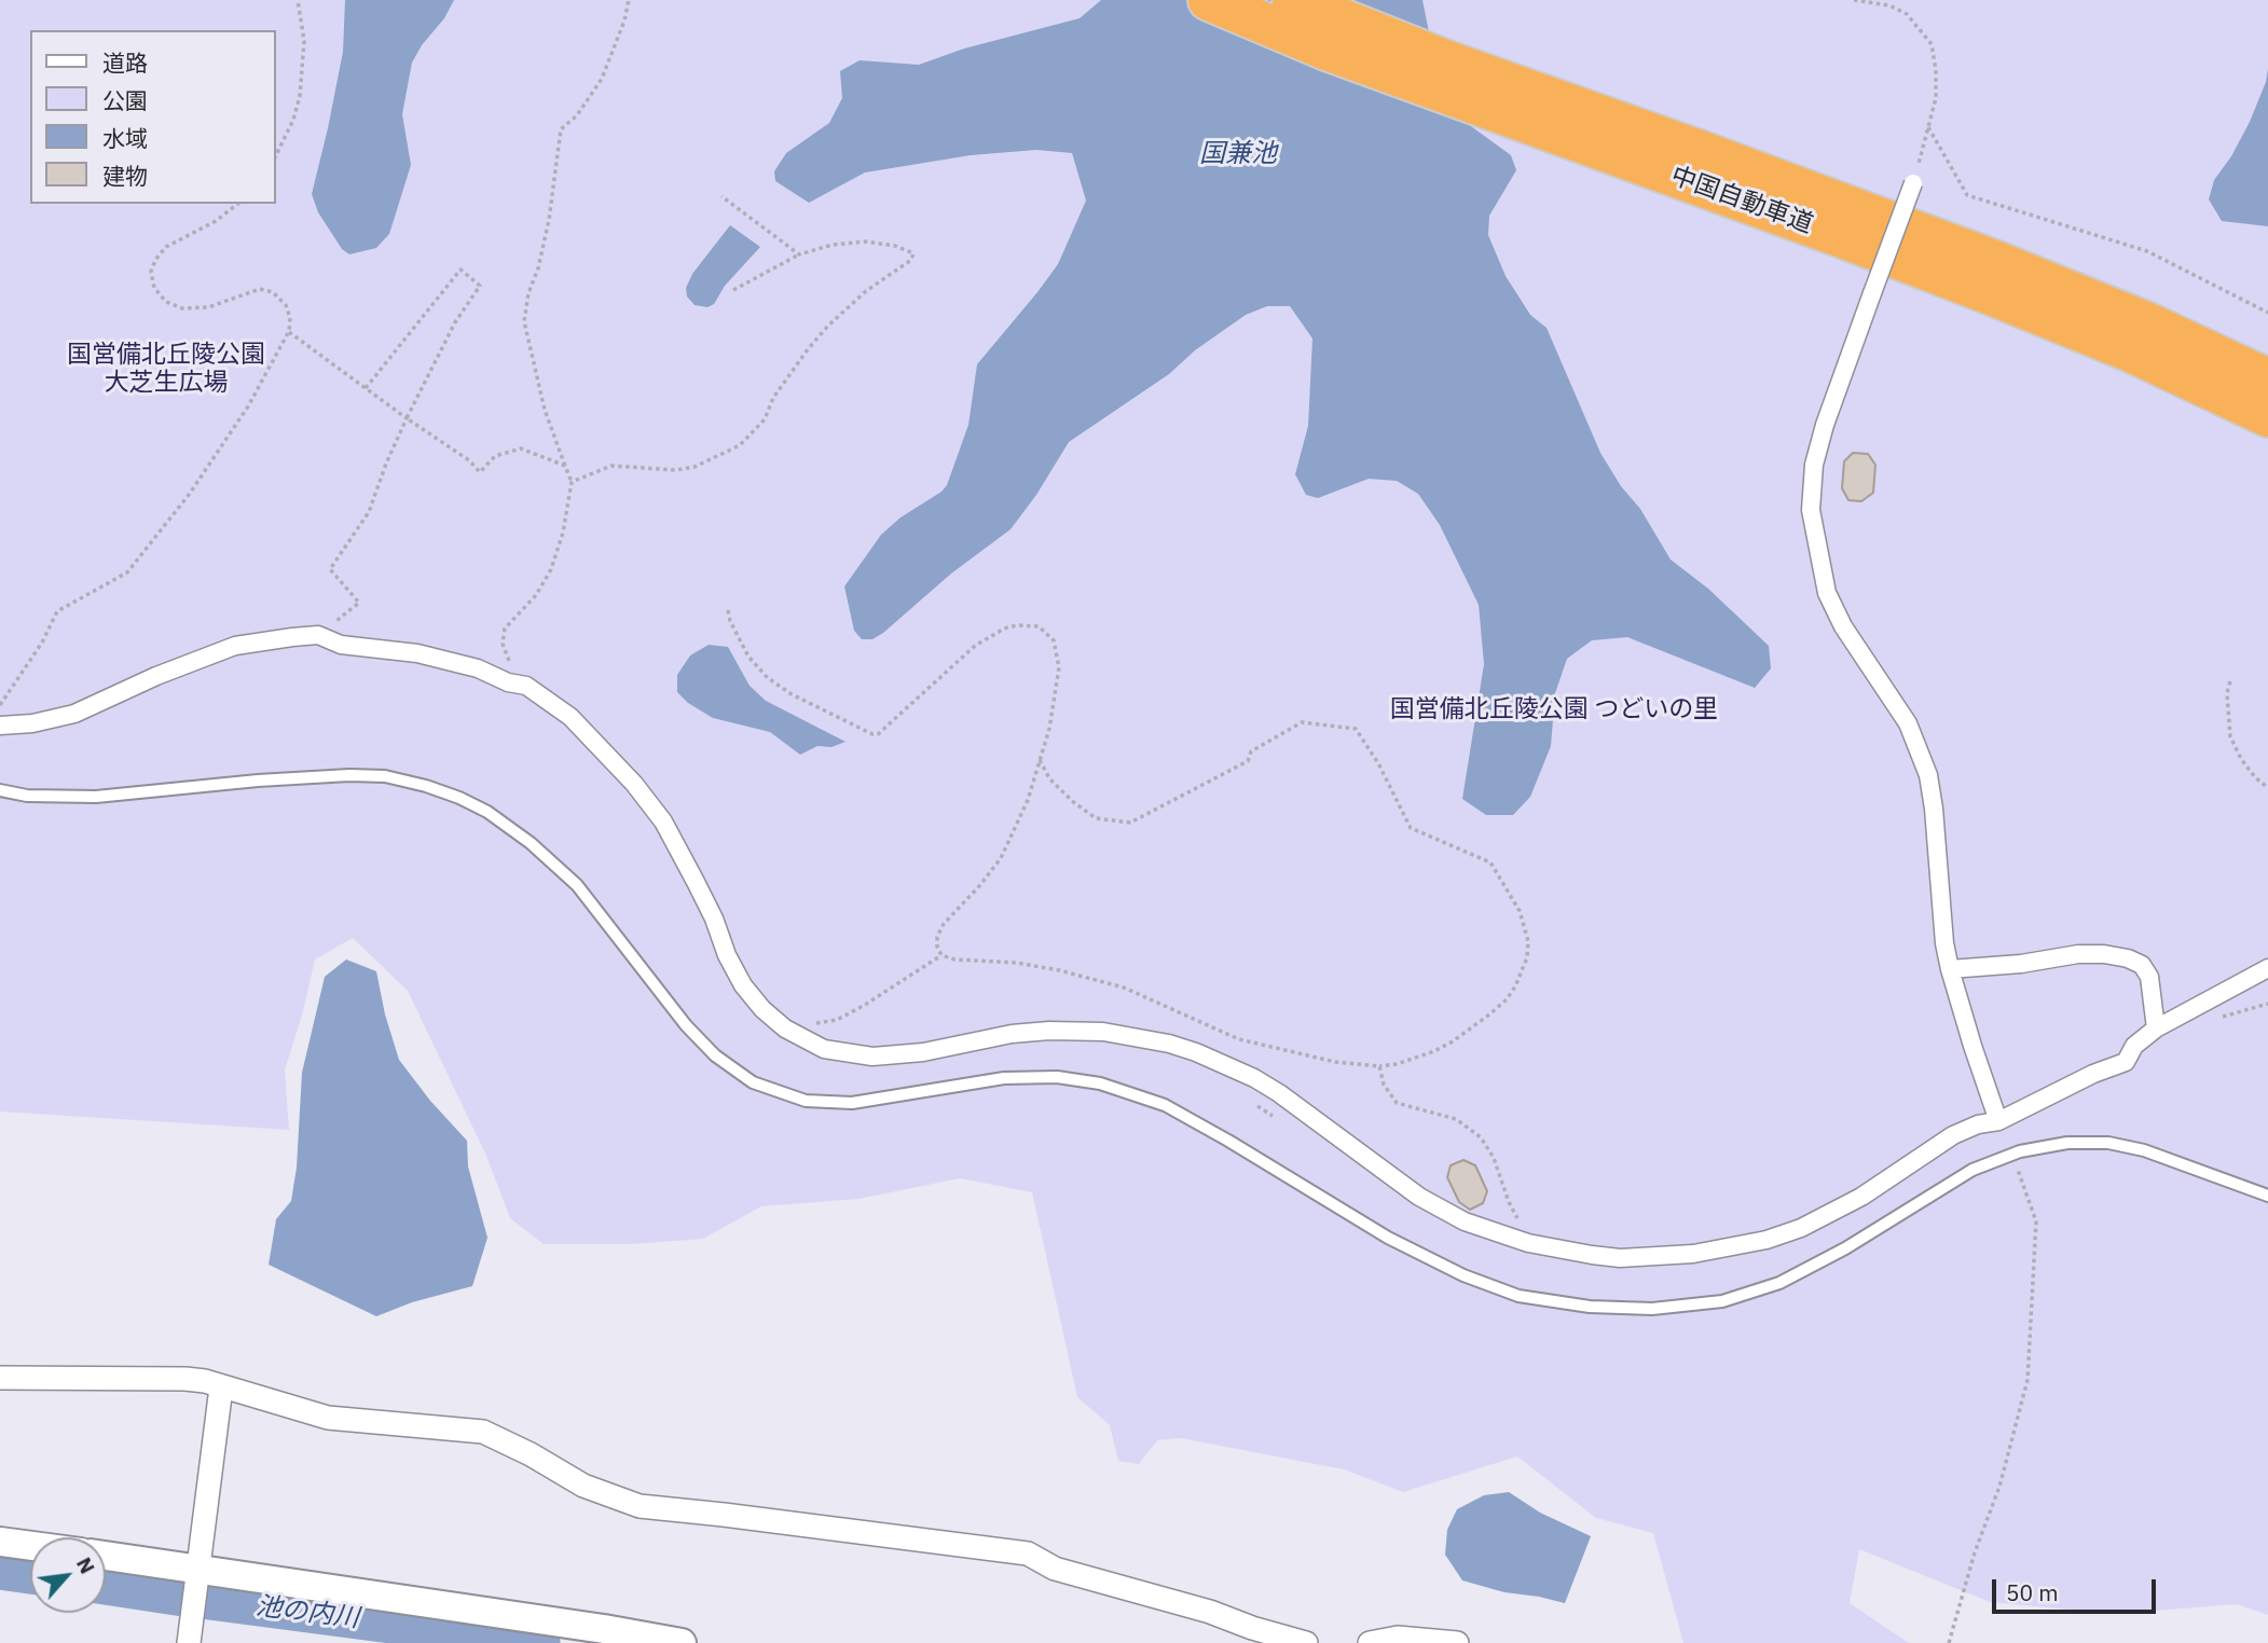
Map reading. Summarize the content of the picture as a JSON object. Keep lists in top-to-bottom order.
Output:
{
  "streets": {
    "highway": ["中国自動車道"]
  },
  "water": ["国兼池", "池の内川"],
  "parks": ["国営備北丘陵公園 大芝生広場", "国営備北丘陵公園 つどいの里"],
  "legend": [
    "道路",
    "公園",
    "水域",
    "建物"
  ],
  "scale_bar": "50 m",
  "north": "top right"
}
